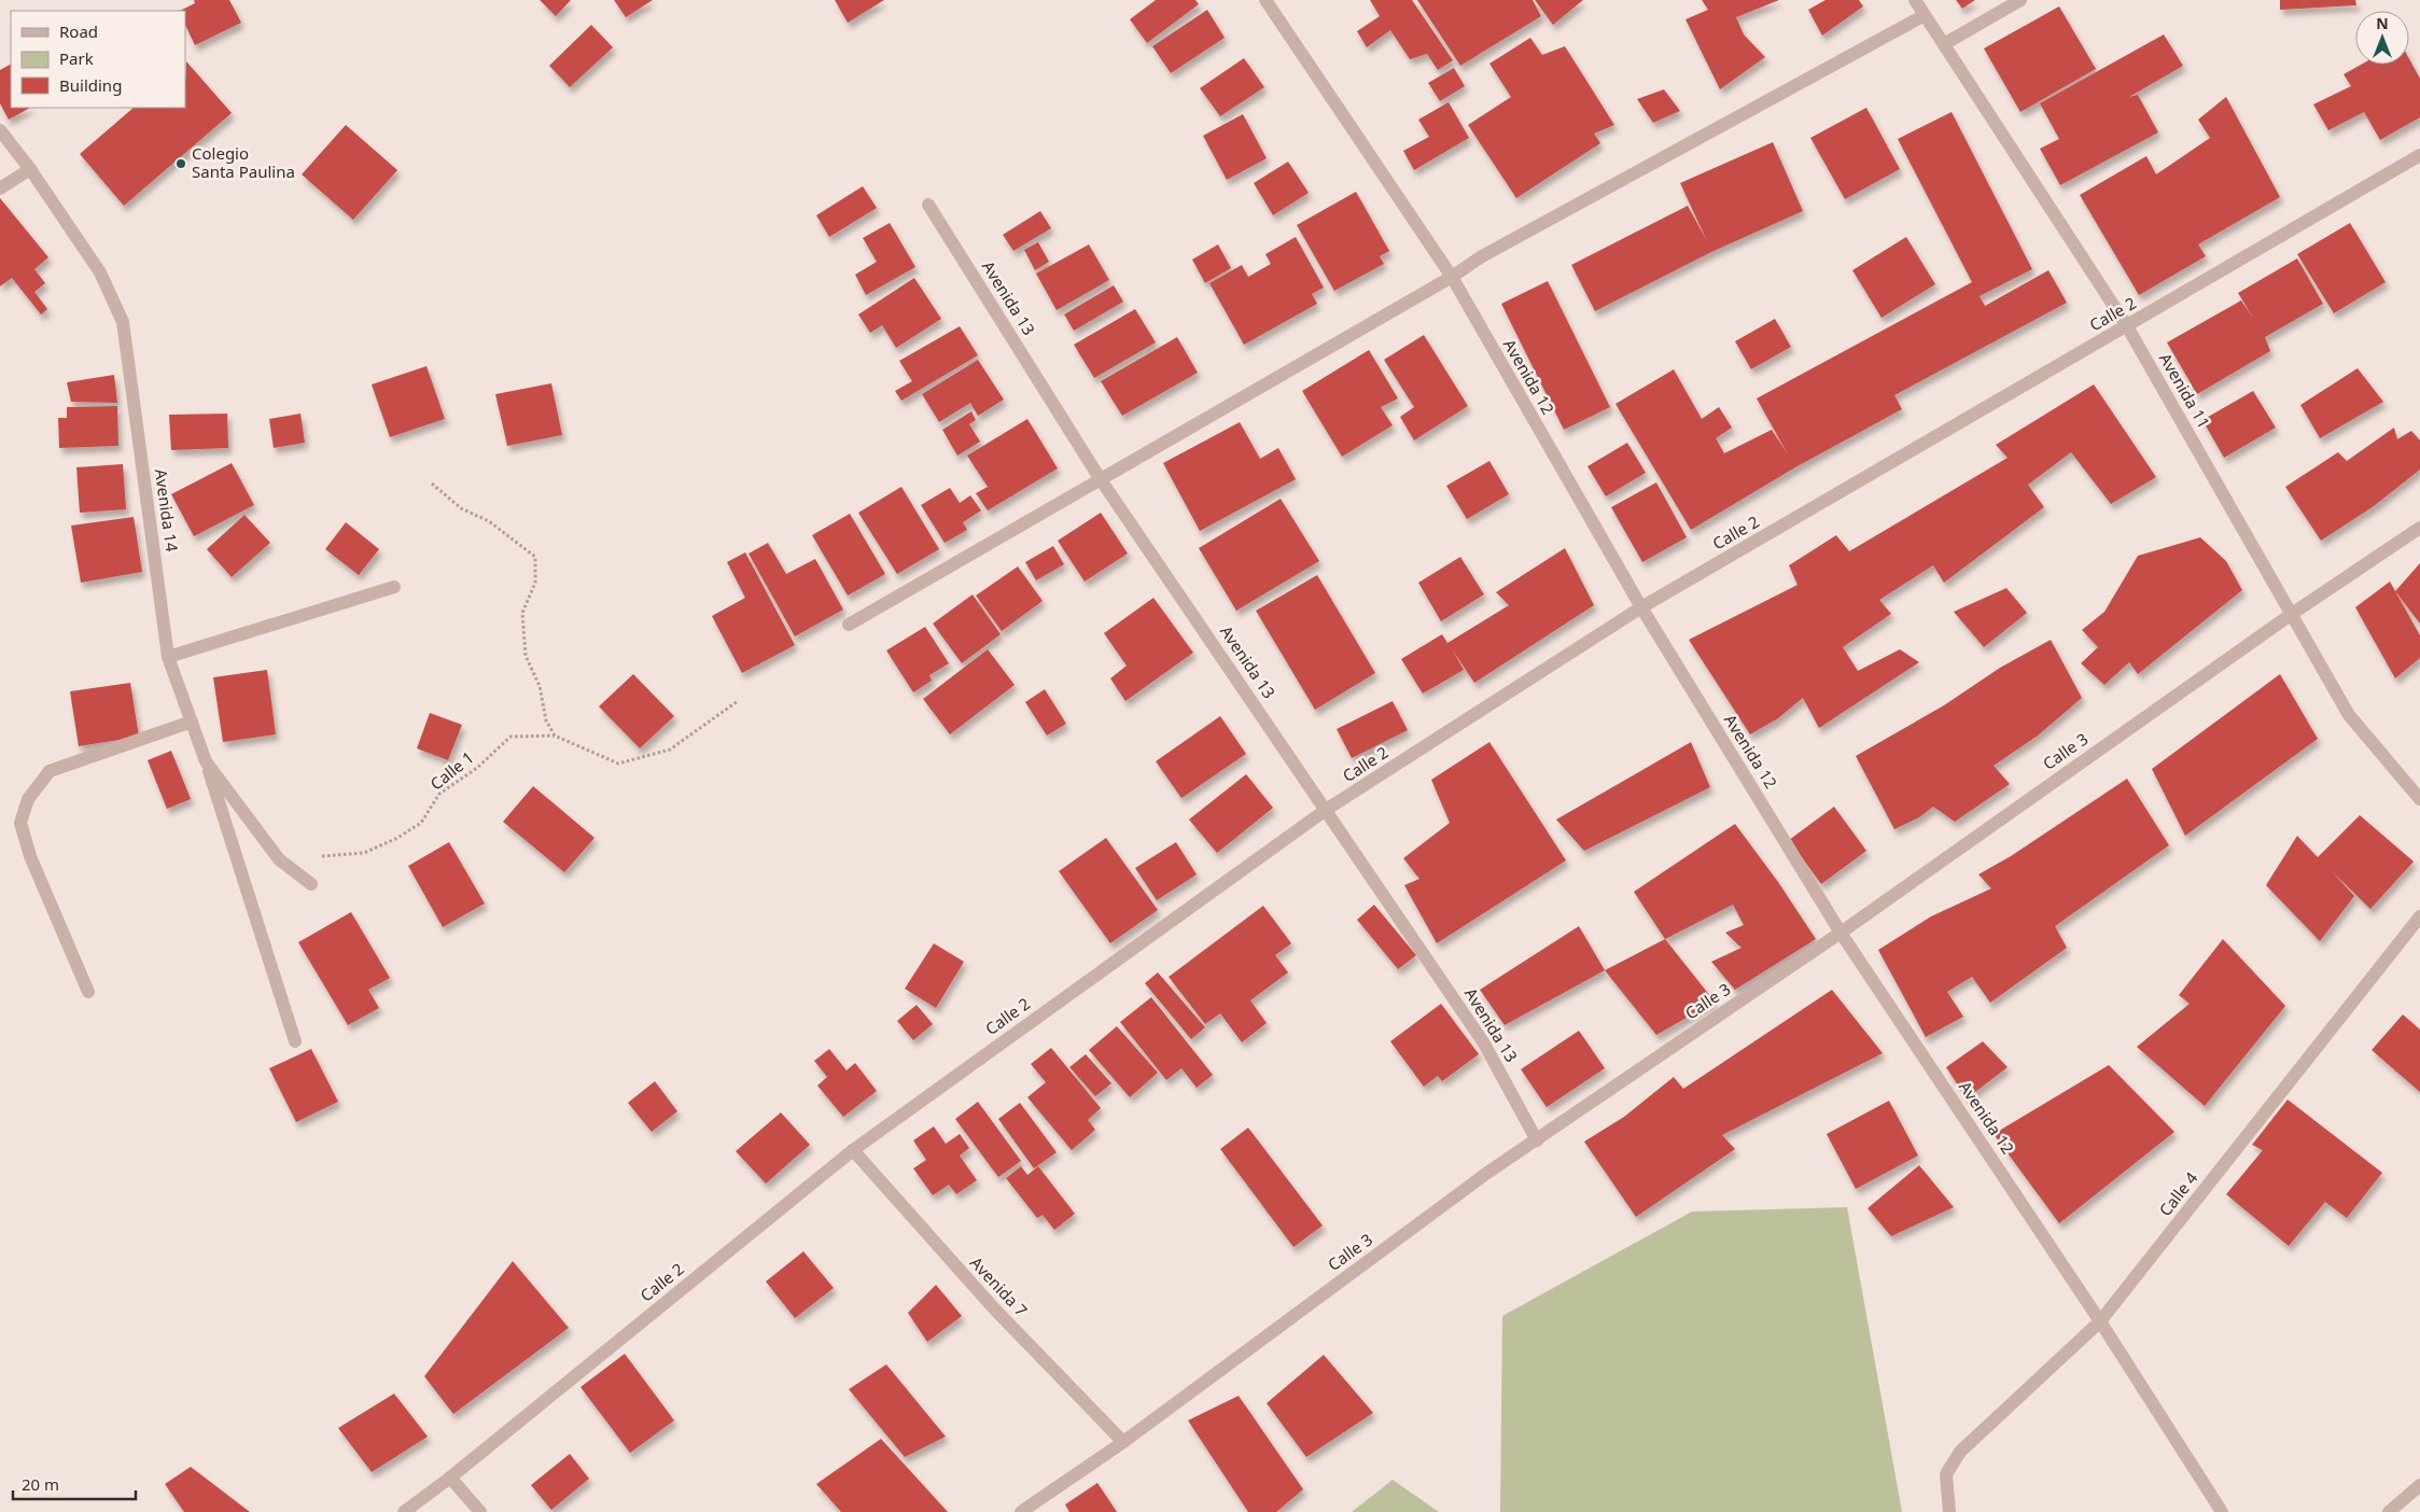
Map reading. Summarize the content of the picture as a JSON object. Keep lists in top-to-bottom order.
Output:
{
  "streets": {
    "street": [
      "Avenida 13",
      "Calle 2",
      "Avenida 12",
      "Avenida 11",
      "Avenida 14",
      "Calle 3",
      "Calle 4",
      "Avenida 7"
    ],
    "path": ["Calle 1"]
  },
  "crossings": [
    ["Avenida 13", "Calle 2"],
    ["Avenida 13", "Calle 3"],
    ["Calle 2", "Avenida 12"],
    ["Calle 2", "Avenida 11"],
    ["Calle 2", "Avenida 7"],
    ["Avenida 12", "Calle 3"],
    ["Avenida 12", "Calle 4"],
    ["Avenida 11", "Calle 3"],
    ["Avenida 14", "Calle 1"],
    ["Calle 3", "Avenida 7"]
  ],
  "places": ["Colegio Santa Paulina"],
  "legend": ["Road", "Park", "Building"],
  "scale_bar": "20 m",
  "north": "top"
}
